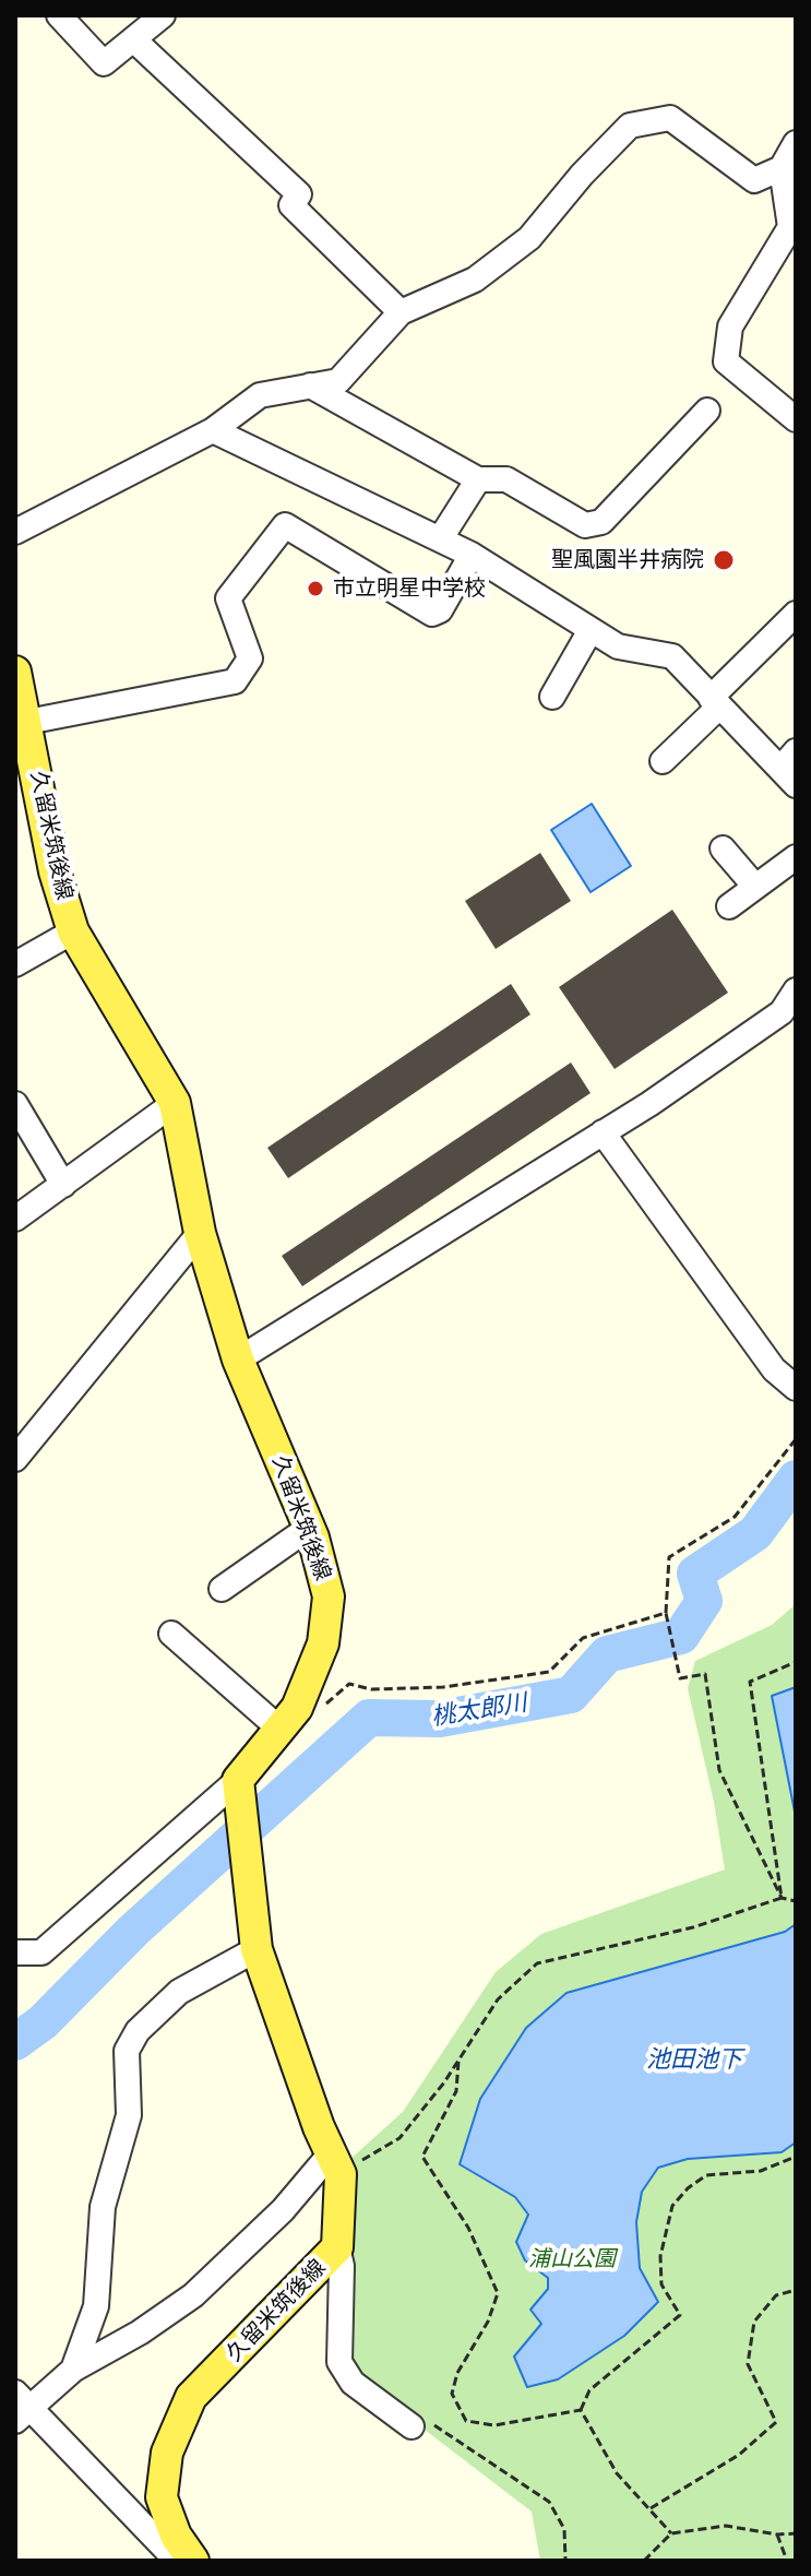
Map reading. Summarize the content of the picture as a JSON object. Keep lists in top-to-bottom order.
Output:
{
  "streets": {
    "main road": ["久留米筑後線"]
  },
  "water": ["桃太郎川", "池田池下"],
  "parks": ["浦山公園"],
  "places": ["聖風園半井病院", "市立明星中学校"]
}
